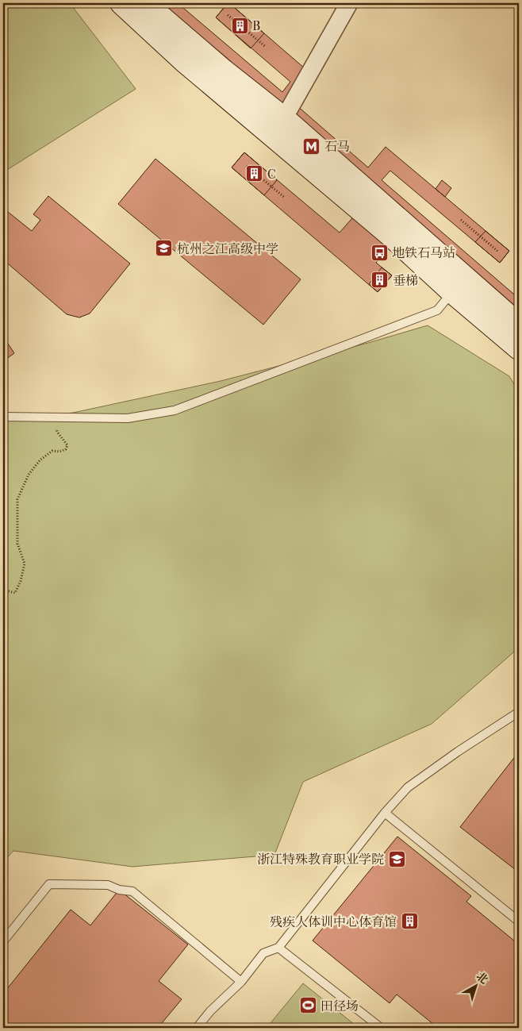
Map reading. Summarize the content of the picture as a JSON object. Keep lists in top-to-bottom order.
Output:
{
  "places": {
    "building": [
      "B",
      "C",
      "垂梯",
      "残疾人体训中心体育馆"
    ],
    "metro station": ["石马"],
    "school or university": ["杭州之江高级中学", "浙江特殊教育职业学院"],
    "bus stop": ["地铁石马站"],
    "sports": ["田径场"]
  },
  "north": "top right"
}
